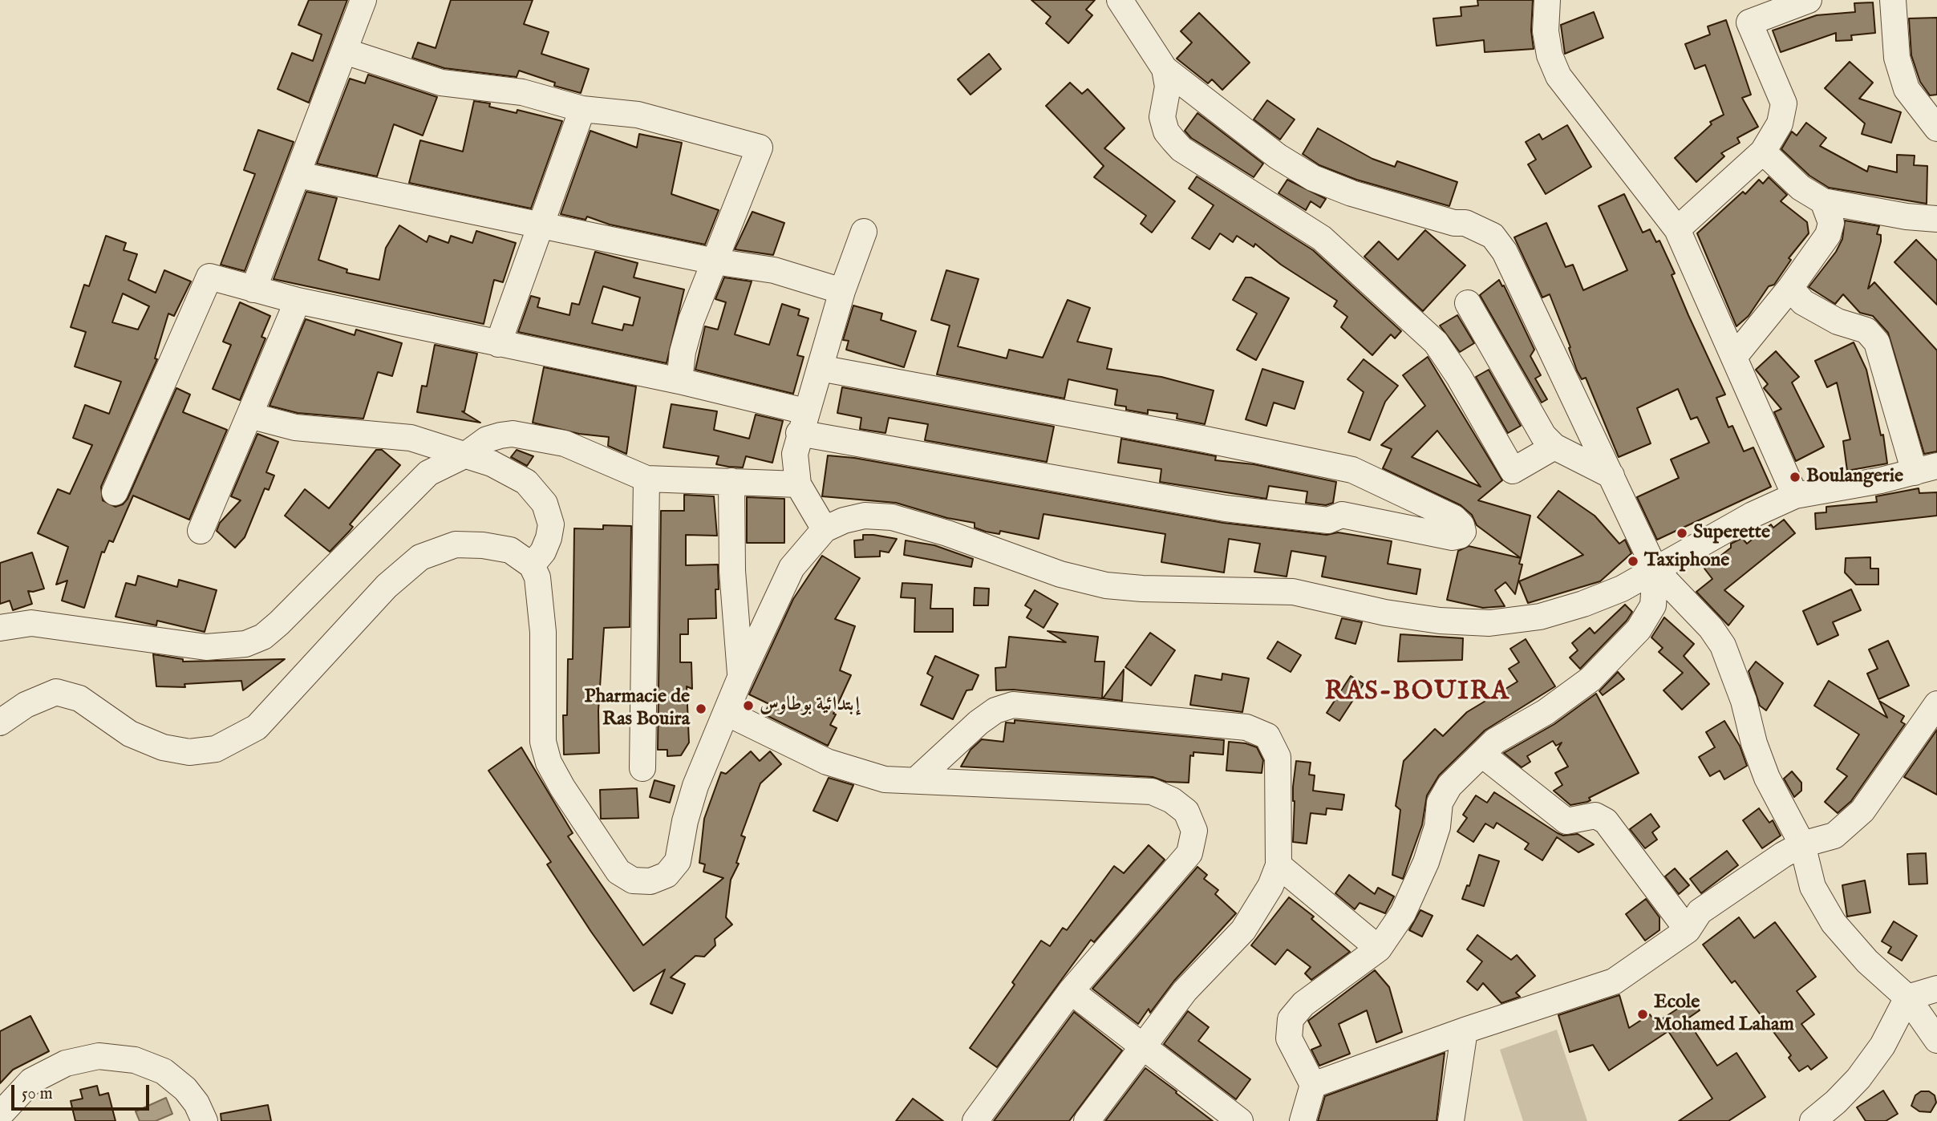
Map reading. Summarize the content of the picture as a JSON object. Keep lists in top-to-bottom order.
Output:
{
  "districts": ["RAS-BOUIRA"],
  "places": [
    "Boulangerie",
    "Superette",
    "Taxiphone",
    "إبتدائية بوطاوس",
    "Pharmacie de Ras Bouira",
    "Ecole Mohamed Laham"
  ],
  "scale_bar": "50 m"
}
